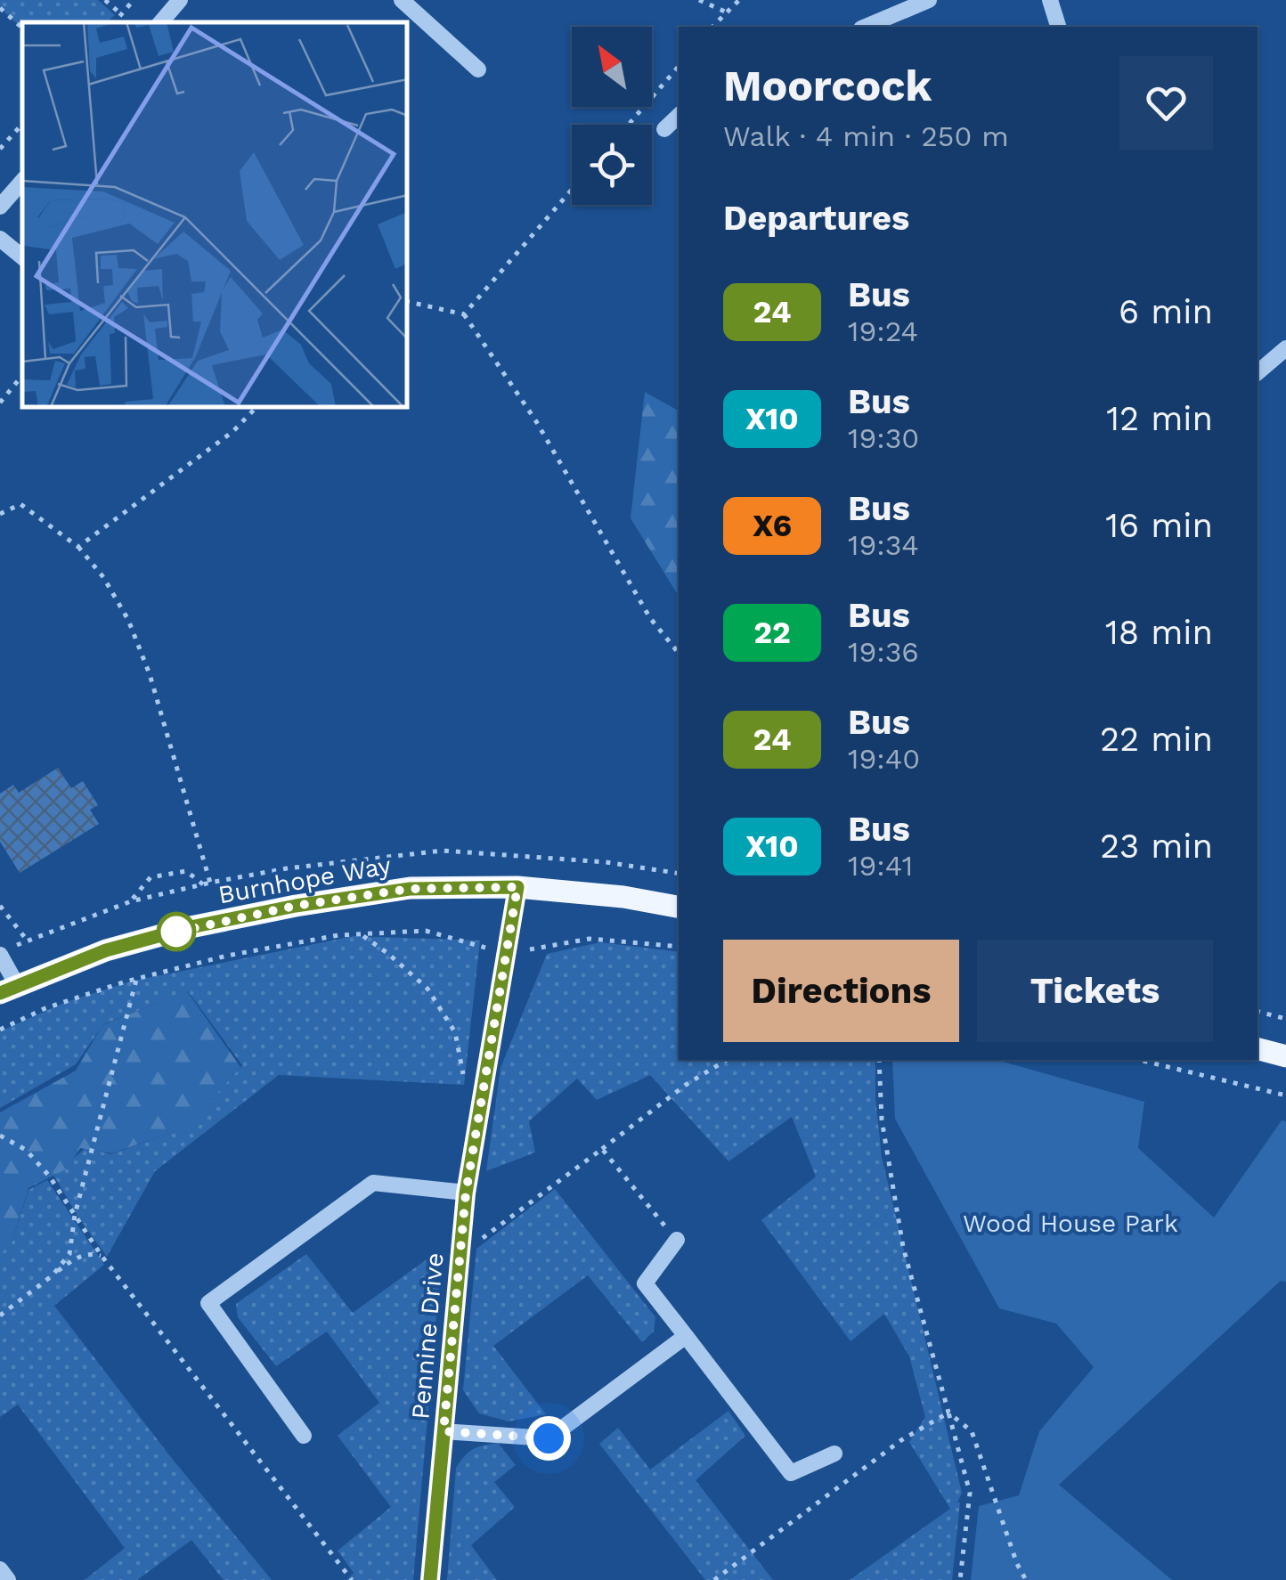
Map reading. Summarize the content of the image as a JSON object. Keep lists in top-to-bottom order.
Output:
{
  "streets": {
    "main road": ["Burnhope Way"],
    "street": ["Pennine Drive"]
  },
  "crossings": [
    ["Burnhope Way", "Pennine Drive"]
  ],
  "parks": ["Wood House Park"],
  "lines": ["bus line 24"],
  "north": "top left",
  "page": {
    "heading": [
      ["Moorcock", "Walk · 4 min · 250 m"],
      "Departures"
    ],
    "list": [
      {
        "mark": "24",
        "name": "Bus",
        "note": "19:24",
        "value": "6 min"
      },
      {
        "mark": "X10",
        "name": "Bus",
        "note": "19:30",
        "value": "12 min"
      },
      {
        "mark": "X6",
        "name": "Bus",
        "note": "19:34",
        "value": "16 min"
      },
      {
        "mark": "22",
        "name": "Bus",
        "note": "19:36",
        "value": "18 min"
      },
      {
        "mark": "24",
        "name": "Bus",
        "note": "19:40",
        "value": "22 min"
      },
      {
        "mark": "X10",
        "name": "Bus",
        "note": "19:41",
        "value": "23 min"
      }
    ],
    "buttons": ["Directions", "Tickets"]
  }
}
